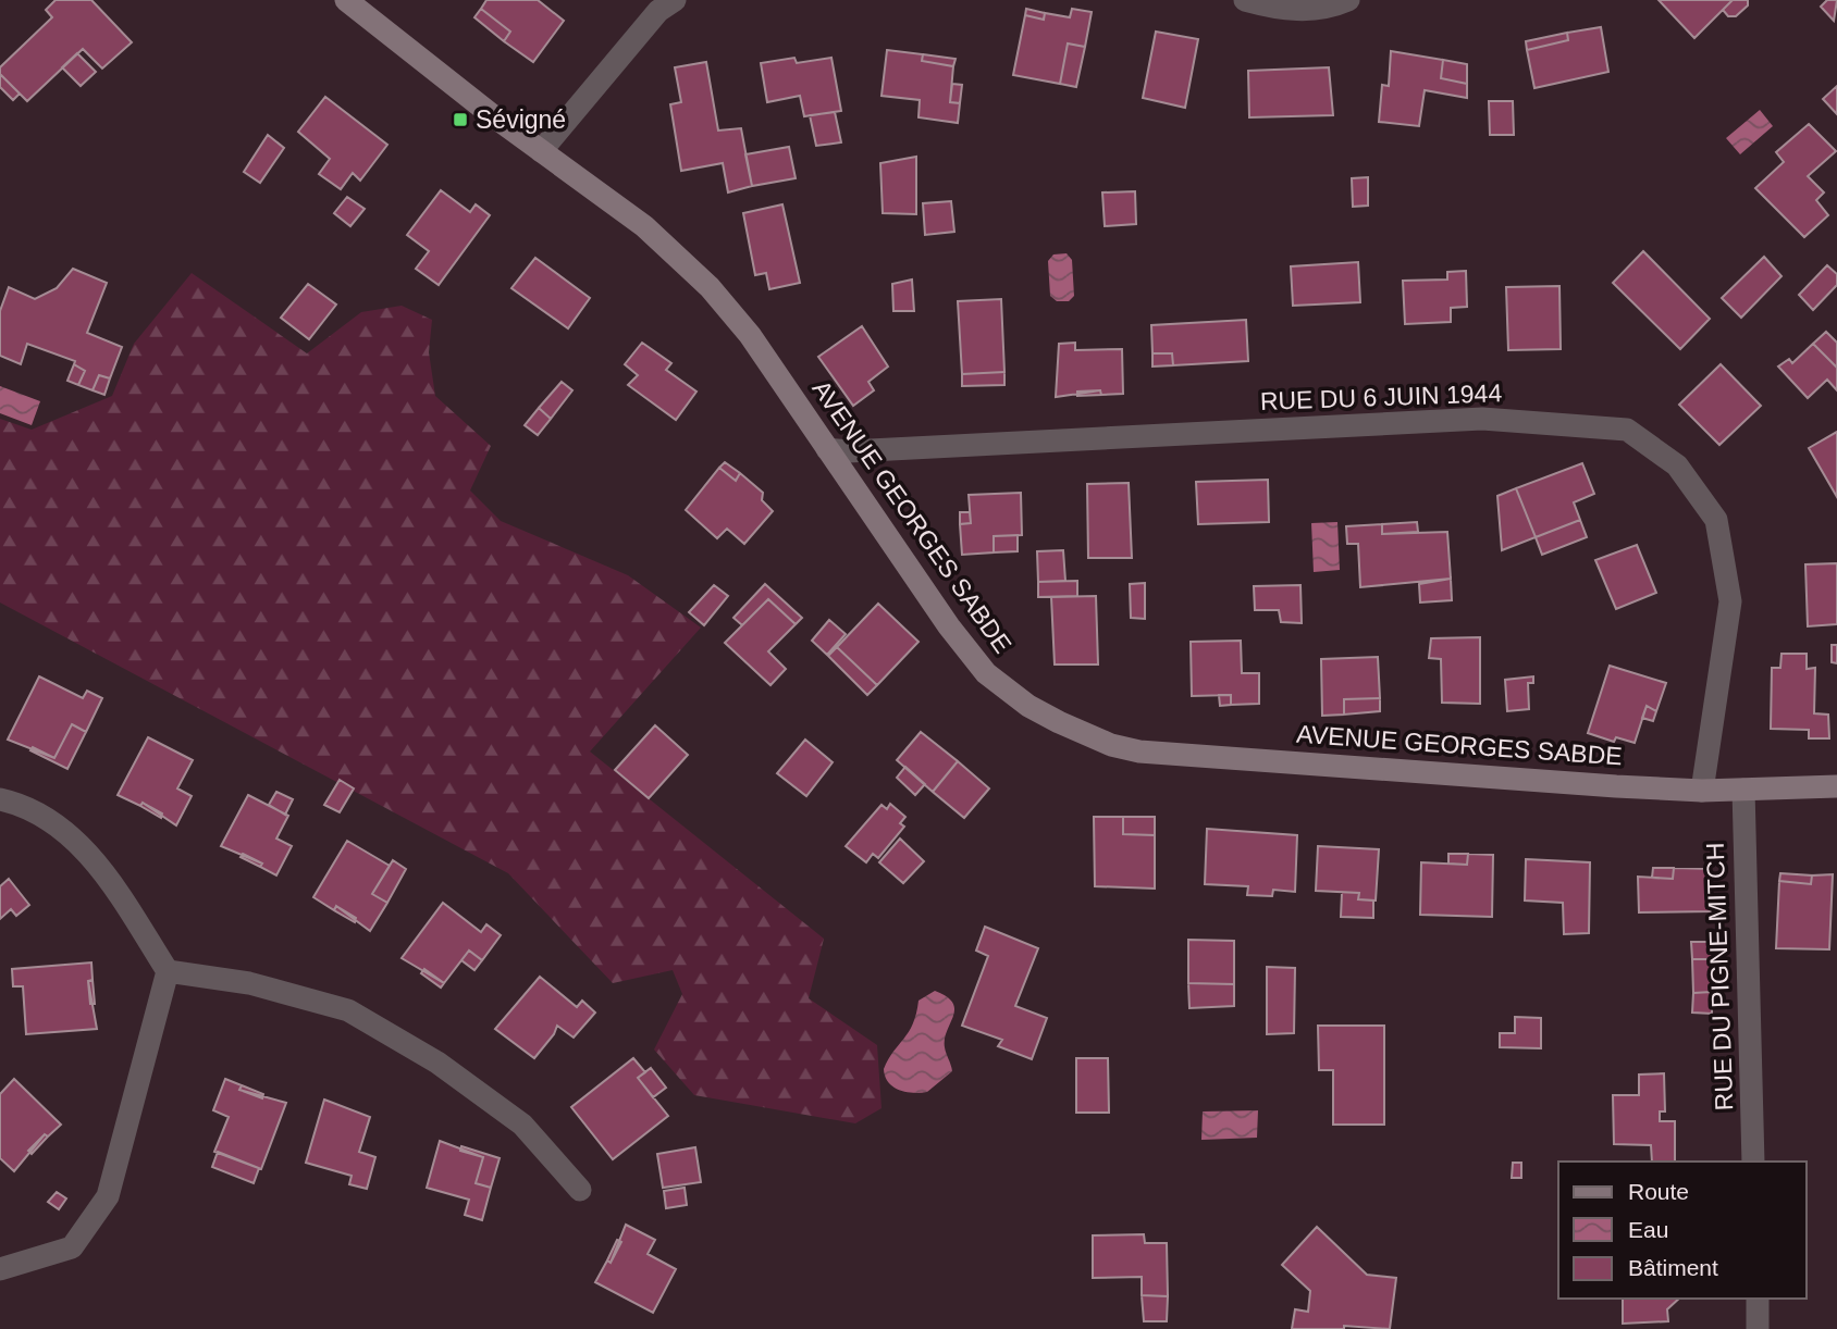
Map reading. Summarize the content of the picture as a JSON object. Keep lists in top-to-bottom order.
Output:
{
  "streets": {
    "street": ["RUE DU 6 JUIN 1944", "AVENUE GEORGES SABDE", "RUE DU PIGNE-MITCH"]
  },
  "crossings": [
    ["RUE DU 6 JUIN 1944", "AVENUE GEORGES SABDE"],
    ["AVENUE GEORGES SABDE", "RUE DU PIGNE-MITCH"]
  ],
  "places": {
    "transit": ["Sévigné"]
  },
  "legend": ["Route", "Eau", "Bâtiment"]
}
